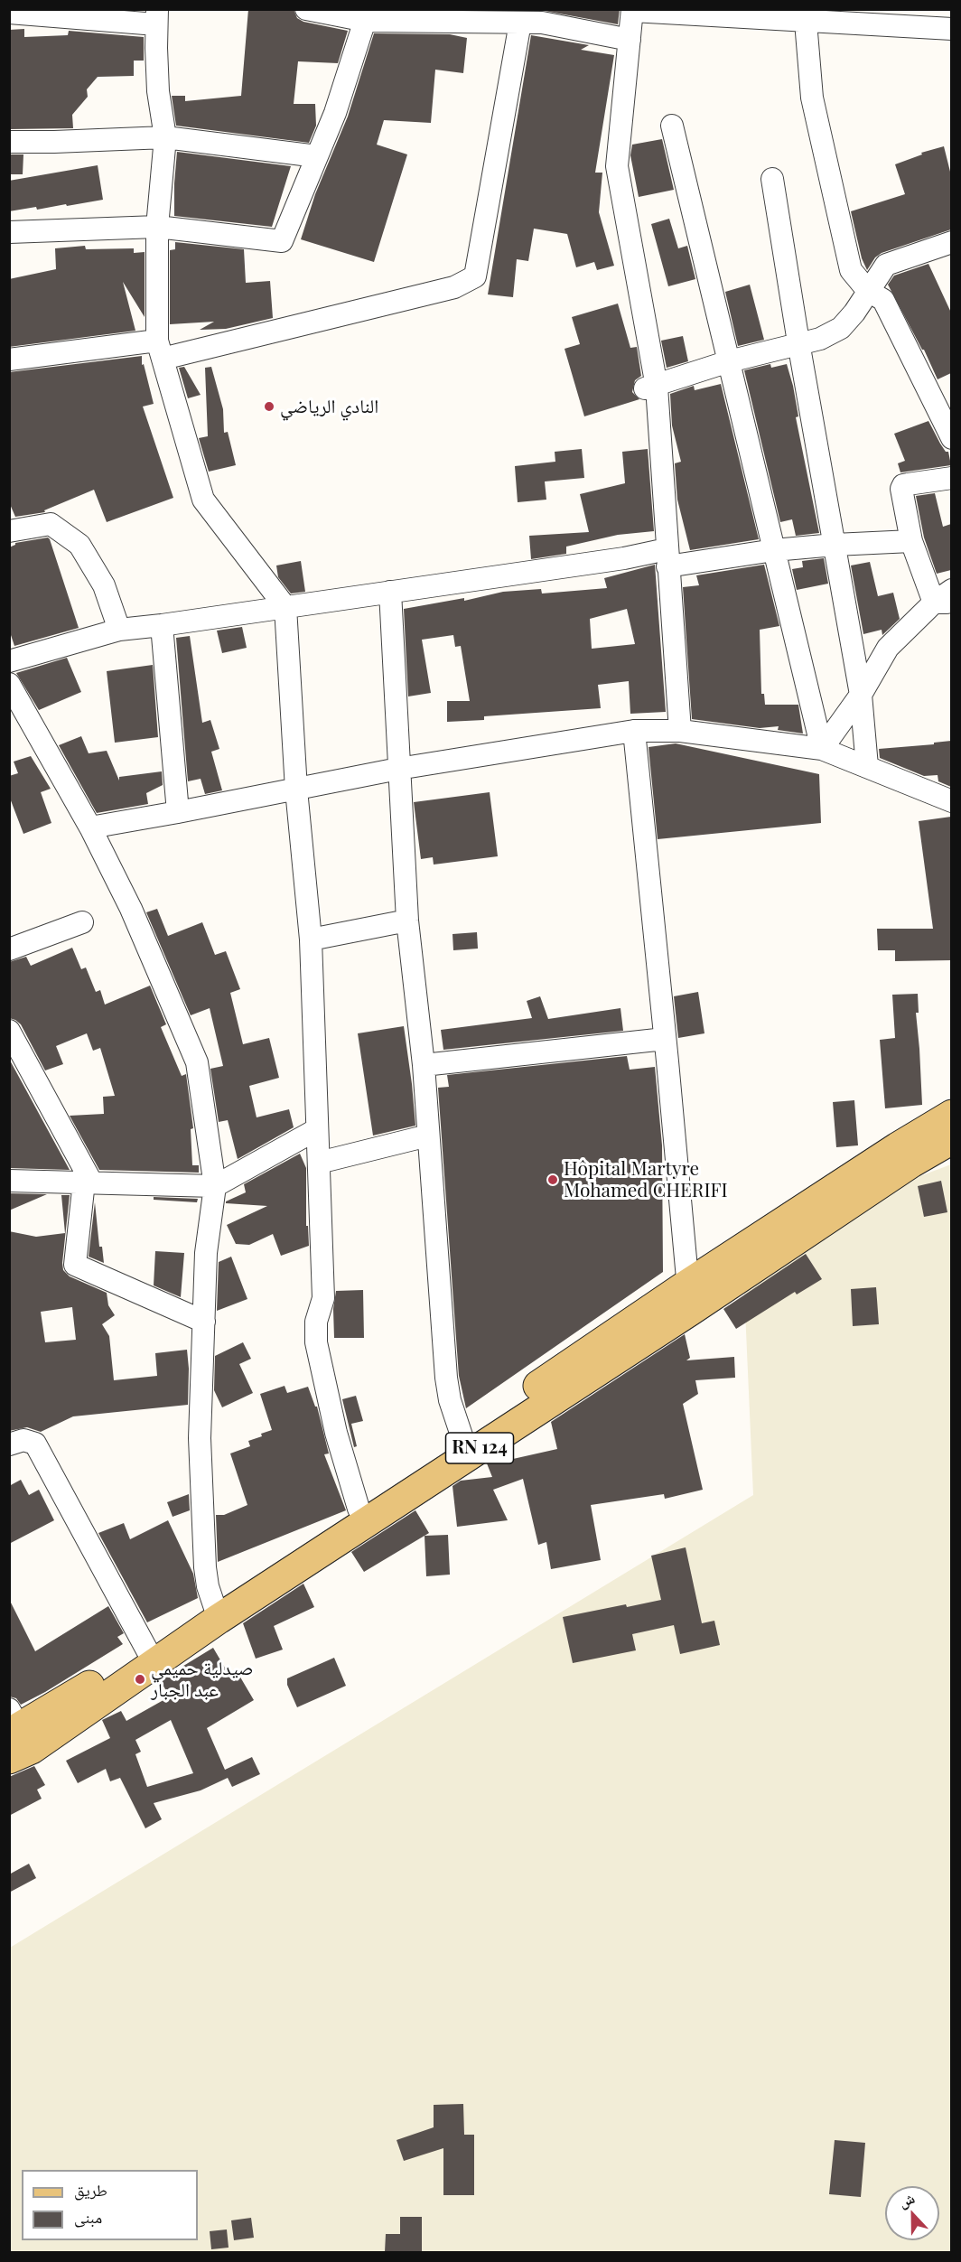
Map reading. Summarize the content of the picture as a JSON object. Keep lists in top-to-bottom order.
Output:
{
  "streets": {
    "main road": ["RN 124"]
  },
  "places": ["النادي الرياضي", "Hôpital Martyre Mohamed CHERIFI", "صيدلية حميمي عبد الجبار"],
  "legend": ["طريق", "مبنى"],
  "north": "top"
}
